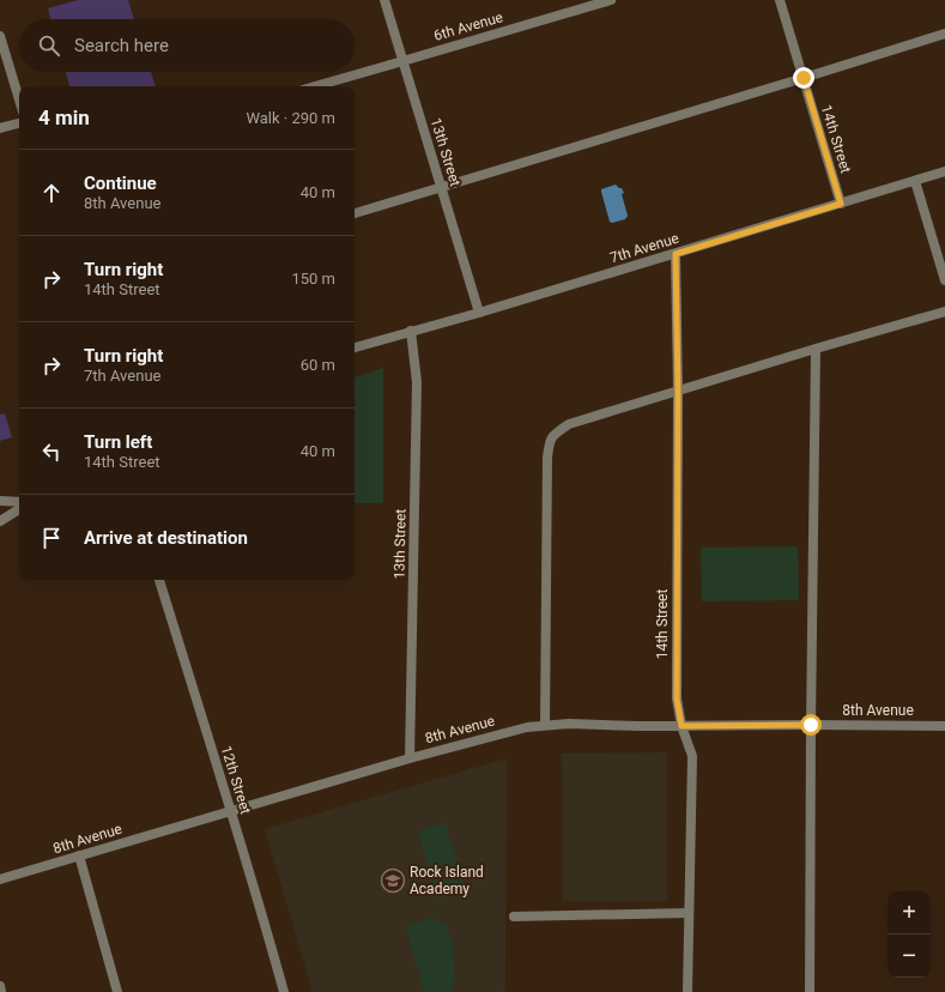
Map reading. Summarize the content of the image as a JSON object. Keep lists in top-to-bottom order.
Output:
{
  "streets": {
    "street": [
      "6th Avenue",
      "14th Street",
      "13th Street",
      "7th Avenue",
      "8th Avenue",
      "12th Street"
    ]
  },
  "crossings": [
    ["6th Avenue", "13th Street"],
    ["14th Street", "7th Avenue"],
    ["14th Street", "8th Avenue"],
    ["13th Street", "7th Avenue"],
    ["13th Street", "8th Avenue"],
    ["8th Avenue", "12th Street"]
  ],
  "places": {
    "school or university": ["Rock Island Academy"]
  },
  "page": {
    "search": "Search here",
    "heading": ["4 min", "Walk · 290 m"],
    "list": [
      ["Continue", "8th Avenue", "40 m"],
      ["Turn right", "14th Street", "150 m"],
      ["Turn right", "7th Avenue", "60 m"],
      ["Turn left", "14th Street", "40 m"],
      "Arrive at destination"
    ],
    "map_buttons": ["+", "−"]
  }
}
